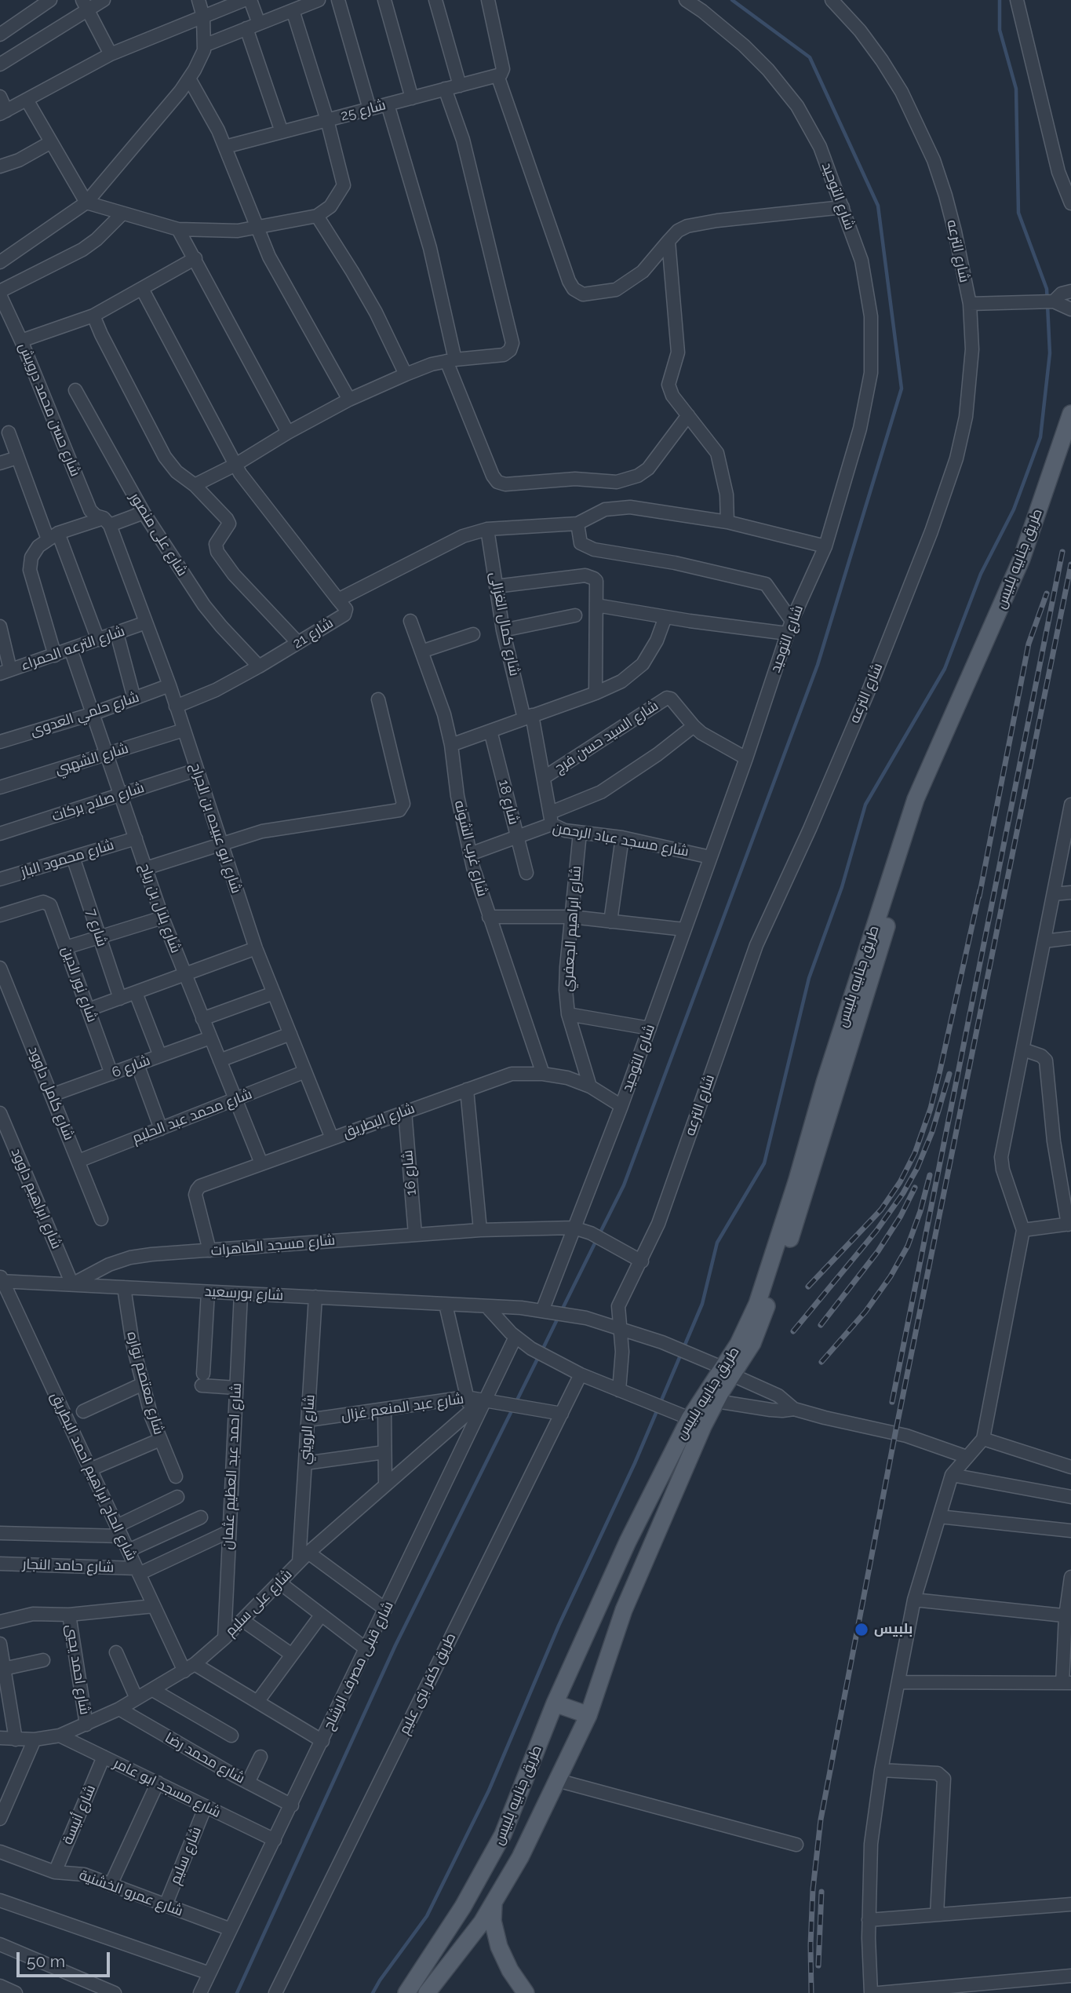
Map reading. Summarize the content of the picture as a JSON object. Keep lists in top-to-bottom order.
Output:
{
  "streets": {
    "main road": ["طريق جنابيه بلبيس"],
    "street": [
      "شارع 25",
      "شارع التوحيد",
      "شارع الترعه",
      "شارع حسن محمد درويش",
      "شارع على منصور",
      "شارع كمال الغزالى",
      "شارع 21",
      "شارع الترعه الحمراء",
      "شارع حلمي العدوى",
      "شارع السيد حسن فرج",
      "شارع الشهبي",
      "شارع صلاح بركات",
      "شارع 18",
      "شارع ابو عبيده بن الجراح",
      "شارع مسجد عباد الرحمن",
      "شارع غرب الشونه",
      "شارع محمود الباز",
      "شارع بلال بن رباح",
      "شارع 7",
      "شارع ابراهيم الجعفري",
      "شارع نور الدين",
      "شارع 6",
      "شارع كامل داوود",
      "شارع محمد عبد الحليم",
      "شارع البطريق",
      "شارع 16",
      "شارع ابراهيم داوود",
      "شارع مسجد الطاهرات",
      "شارع بورسعيد",
      "شارع معتصم نواره",
      "شارع عبد المنعم غزال",
      "شارع الرويني",
      "شارع احمد عبد العظيم عثمان",
      "شارع الحاج ابراهيم احمد البطريق",
      "شارع حامد النجار",
      "شارع على سليم",
      "شارع قبلى مصرف الرشاح",
      "شارع احمد يحيي",
      "طريق كفر بنى عليم",
      "شارع محمد رضا",
      "شارع مسجد ابو عامر",
      "شارع أنيسة",
      "شارع سليم",
      "شارع عمرو الخشنية"
    ]
  },
  "crossings": [
    ["شارع التوحيد", "شارع السيد حسن فرج"],
    ["شارع التوحيد", "شارع مسجد عباد الرحمن"],
    ["شارع التوحيد", "شارع البطريق"],
    ["شارع التوحيد", "شارع مسجد الطاهرات"],
    ["شارع التوحيد", "شارع بورسعيد"],
    ["شارع الترعه", "شارع مسجد الطاهرات"],
    ["شارع الترعه", "شارع بورسعيد"],
    ["شارع حسن محمد درويش", "شارع ابو عبيده بن الجراح"],
    ["شارع على منصور", "شارع 21"],
    ["طريق جنابيه بلبيس", "شارع بورسعيد"],
    ["شارع كمال الغزالى", "شارع 21"],
    ["شارع كمال الغزالى", "شارع السيد حسن فرج"],
    ["شارع كمال الغزالى", "شارع مسجد عباد الرحمن"],
    ["شارع 21", "شارع ابو عبيده بن الجراح"],
    ["شارع الترعه الحمراء", "شارع ابو عبيده بن الجراح"],
    ["شارع الترعه الحمراء", "شارع بلال بن رباح"],
    ["شارع حلمي العدوى", "شارع ابو عبيده بن الجراح"],
    ["شارع حلمي العدوى", "شارع بلال بن رباح"],
    ["شارع الشهبي", "شارع ابو عبيده بن الجراح"],
    ["شارع الشهبي", "شارع بلال بن رباح"],
    ["شارع صلاح بركات", "شارع ابو عبيده بن الجراح"],
    ["شارع صلاح بركات", "شارع بلال بن رباح"],
    ["شارع 18", "شارع مسجد عباد الرحمن"],
    ["شارع ابو عبيده بن الجراح", "شارع محمد عبد الحليم"],
    ["شارع ابو عبيده بن الجراح", "شارع البطريق"],
    ["شارع مسجد عباد الرحمن", "شارع غرب الشونه"],
    ["شارع مسجد عباد الرحمن", "شارع ابراهيم الجعفري"],
    ["شارع غرب الشونه", "شارع البطريق"],
    ["شارع محمود الباز", "شارع بلال بن رباح"],
    ["شارع محمود الباز", "شارع 7"],
    ["شارع بلال بن رباح", "شارع 6"],
    ["شارع بلال بن رباح", "شارع محمد عبد الحليم"],
    ["شارع بلال بن رباح", "شارع البطريق"],
    ["شارع ابراهيم الجعفري", "شارع البطريق"],
    ["شارع نور الدين", "شارع 6"],
    ["شارع 6", "شارع كامل داوود"],
    ["شارع كامل داوود", "شارع محمد عبد الحليم"],
    ["شارع البطريق", "شارع 16"],
    ["شارع البطريق", "شارع مسجد الطاهرات"],
    ["شارع 16", "شارع مسجد الطاهرات"],
    ["شارع ابراهيم داوود", "شارع مسجد الطاهرات"],
    ["شارع ابراهيم داوود", "شارع بورسعيد"],
    ["شارع مسجد الطاهرات", "شارع بورسعيد"],
    ["شارع بورسعيد", "شارع معتصم نواره"],
    ["شارع بورسعيد", "شارع الرويني"],
    ["شارع بورسعيد", "شارع احمد عبد العظيم عثمان"],
    ["شارع بورسعيد", "شارع الحاج ابراهيم احمد البطريق"],
    ["شارع عبد المنعم غزال", "شارع الرويني"],
    ["شارع عبد المنعم غزال", "شارع على سليم"],
    ["شارع عبد المنعم غزال", "شارع قبلى مصرف الرشاح"],
    ["شارع عبد المنعم غزال", "طريق كفر بنى عليم"],
    ["شارع الرويني", "شارع على سليم"],
    ["شارع احمد عبد العظيم عثمان", "شارع على سليم"],
    ["شارع الحاج ابراهيم احمد البطريق", "شارع حامد النجار"],
    ["شارع الحاج ابراهيم احمد البطريق", "شارع على سليم"],
    ["شارع على سليم", "شارع قبلى مصرف الرشاح"],
    ["شارع على سليم", "شارع احمد يحيي"],
    ["شارع على سليم", "شارع محمد رضا"],
    ["شارع على سليم", "شارع مسجد ابو عامر"],
    ["شارع قبلى مصرف الرشاح", "شارع محمد رضا"],
    ["شارع قبلى مصرف الرشاح", "شارع مسجد ابو عامر"],
    ["شارع قبلى مصرف الرشاح", "شارع عمرو الخشنية"],
    ["شارع مسجد ابو عامر", "شارع أنيسة"],
    ["شارع مسجد ابو عامر", "شارع سليم"],
    ["شارع أنيسة", "شارع عمرو الخشنية"],
    ["شارع سليم", "شارع عمرو الخشنية"]
  ],
  "places": ["بلبيس"],
  "scale_bar": "50 m"
}
